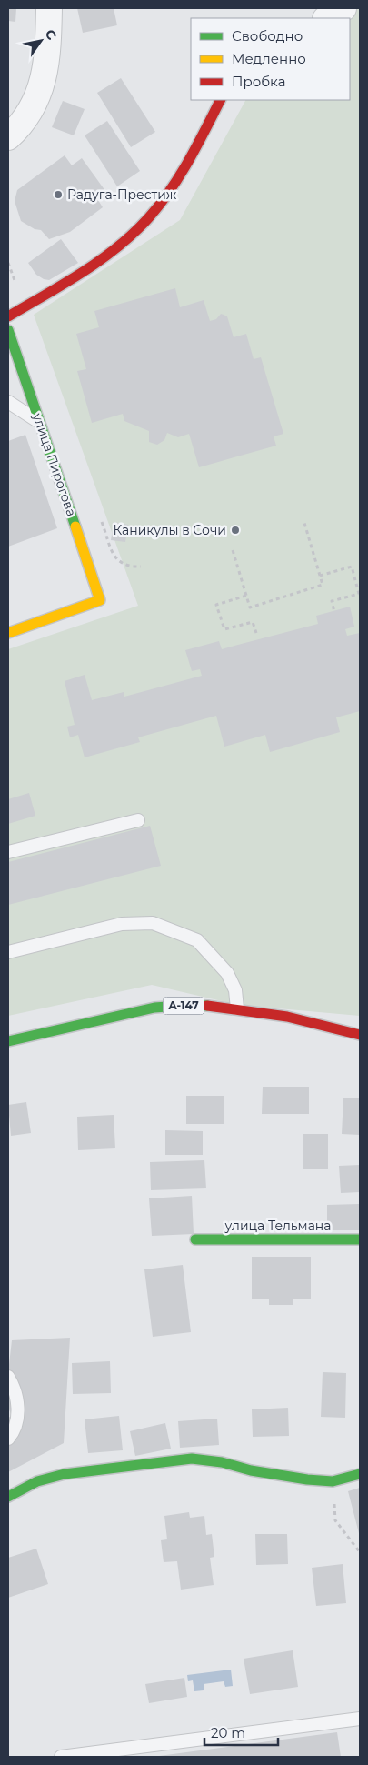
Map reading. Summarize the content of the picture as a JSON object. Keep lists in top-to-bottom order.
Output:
{
  "streets": {
    "street": ["улица Пирогова", "А-147", "улица Тельмана"]
  },
  "places": ["Радуга-Престиж", "Каникулы в Сочи"],
  "legend": ["Свободно", "Медленно", "Пробка"],
  "scale_bar": "20 m",
  "north": "top right"
}
